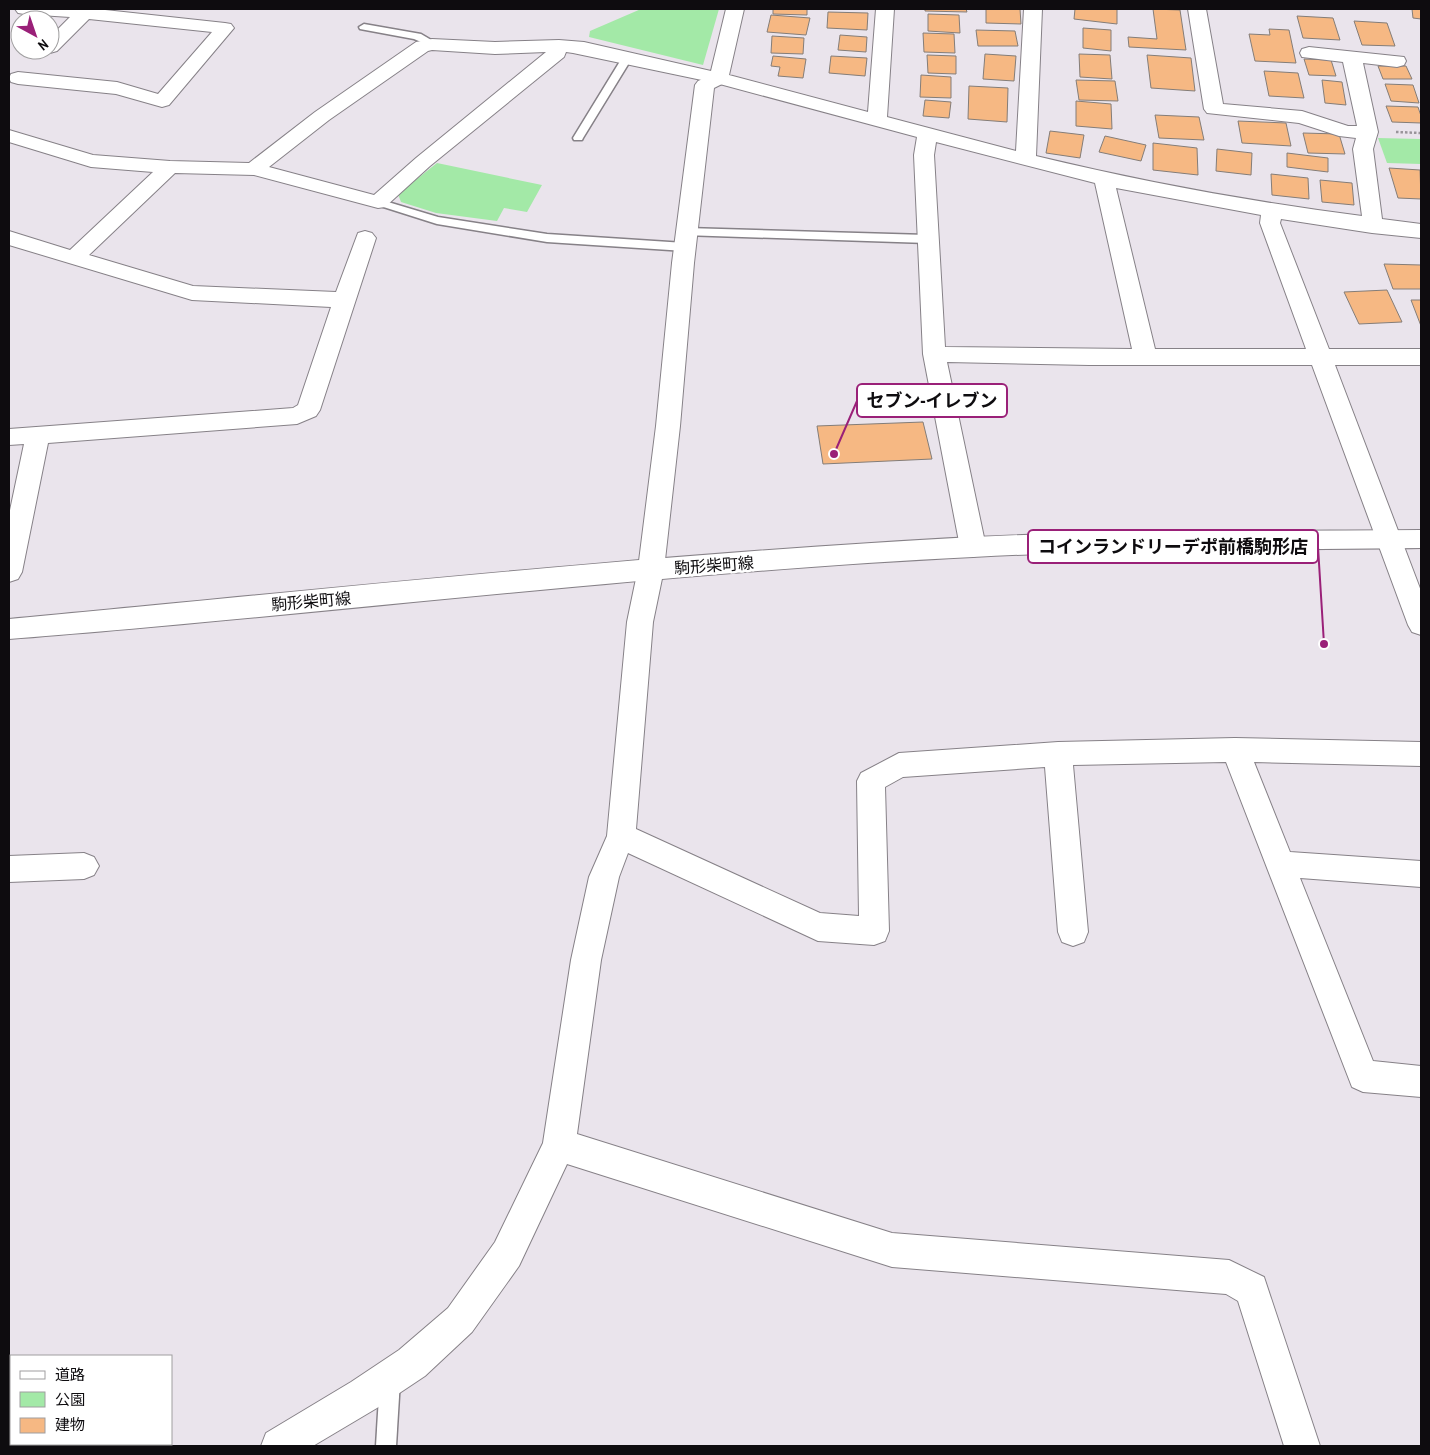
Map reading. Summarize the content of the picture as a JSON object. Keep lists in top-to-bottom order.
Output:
{
  "streets": {
    "street": ["駒形柴町線"]
  },
  "places": ["セブン-イレブン", "コインランドリーデポ前橋駒形店"],
  "legend": ["道路", "公園", "建物"],
  "north": "bottom right"
}
